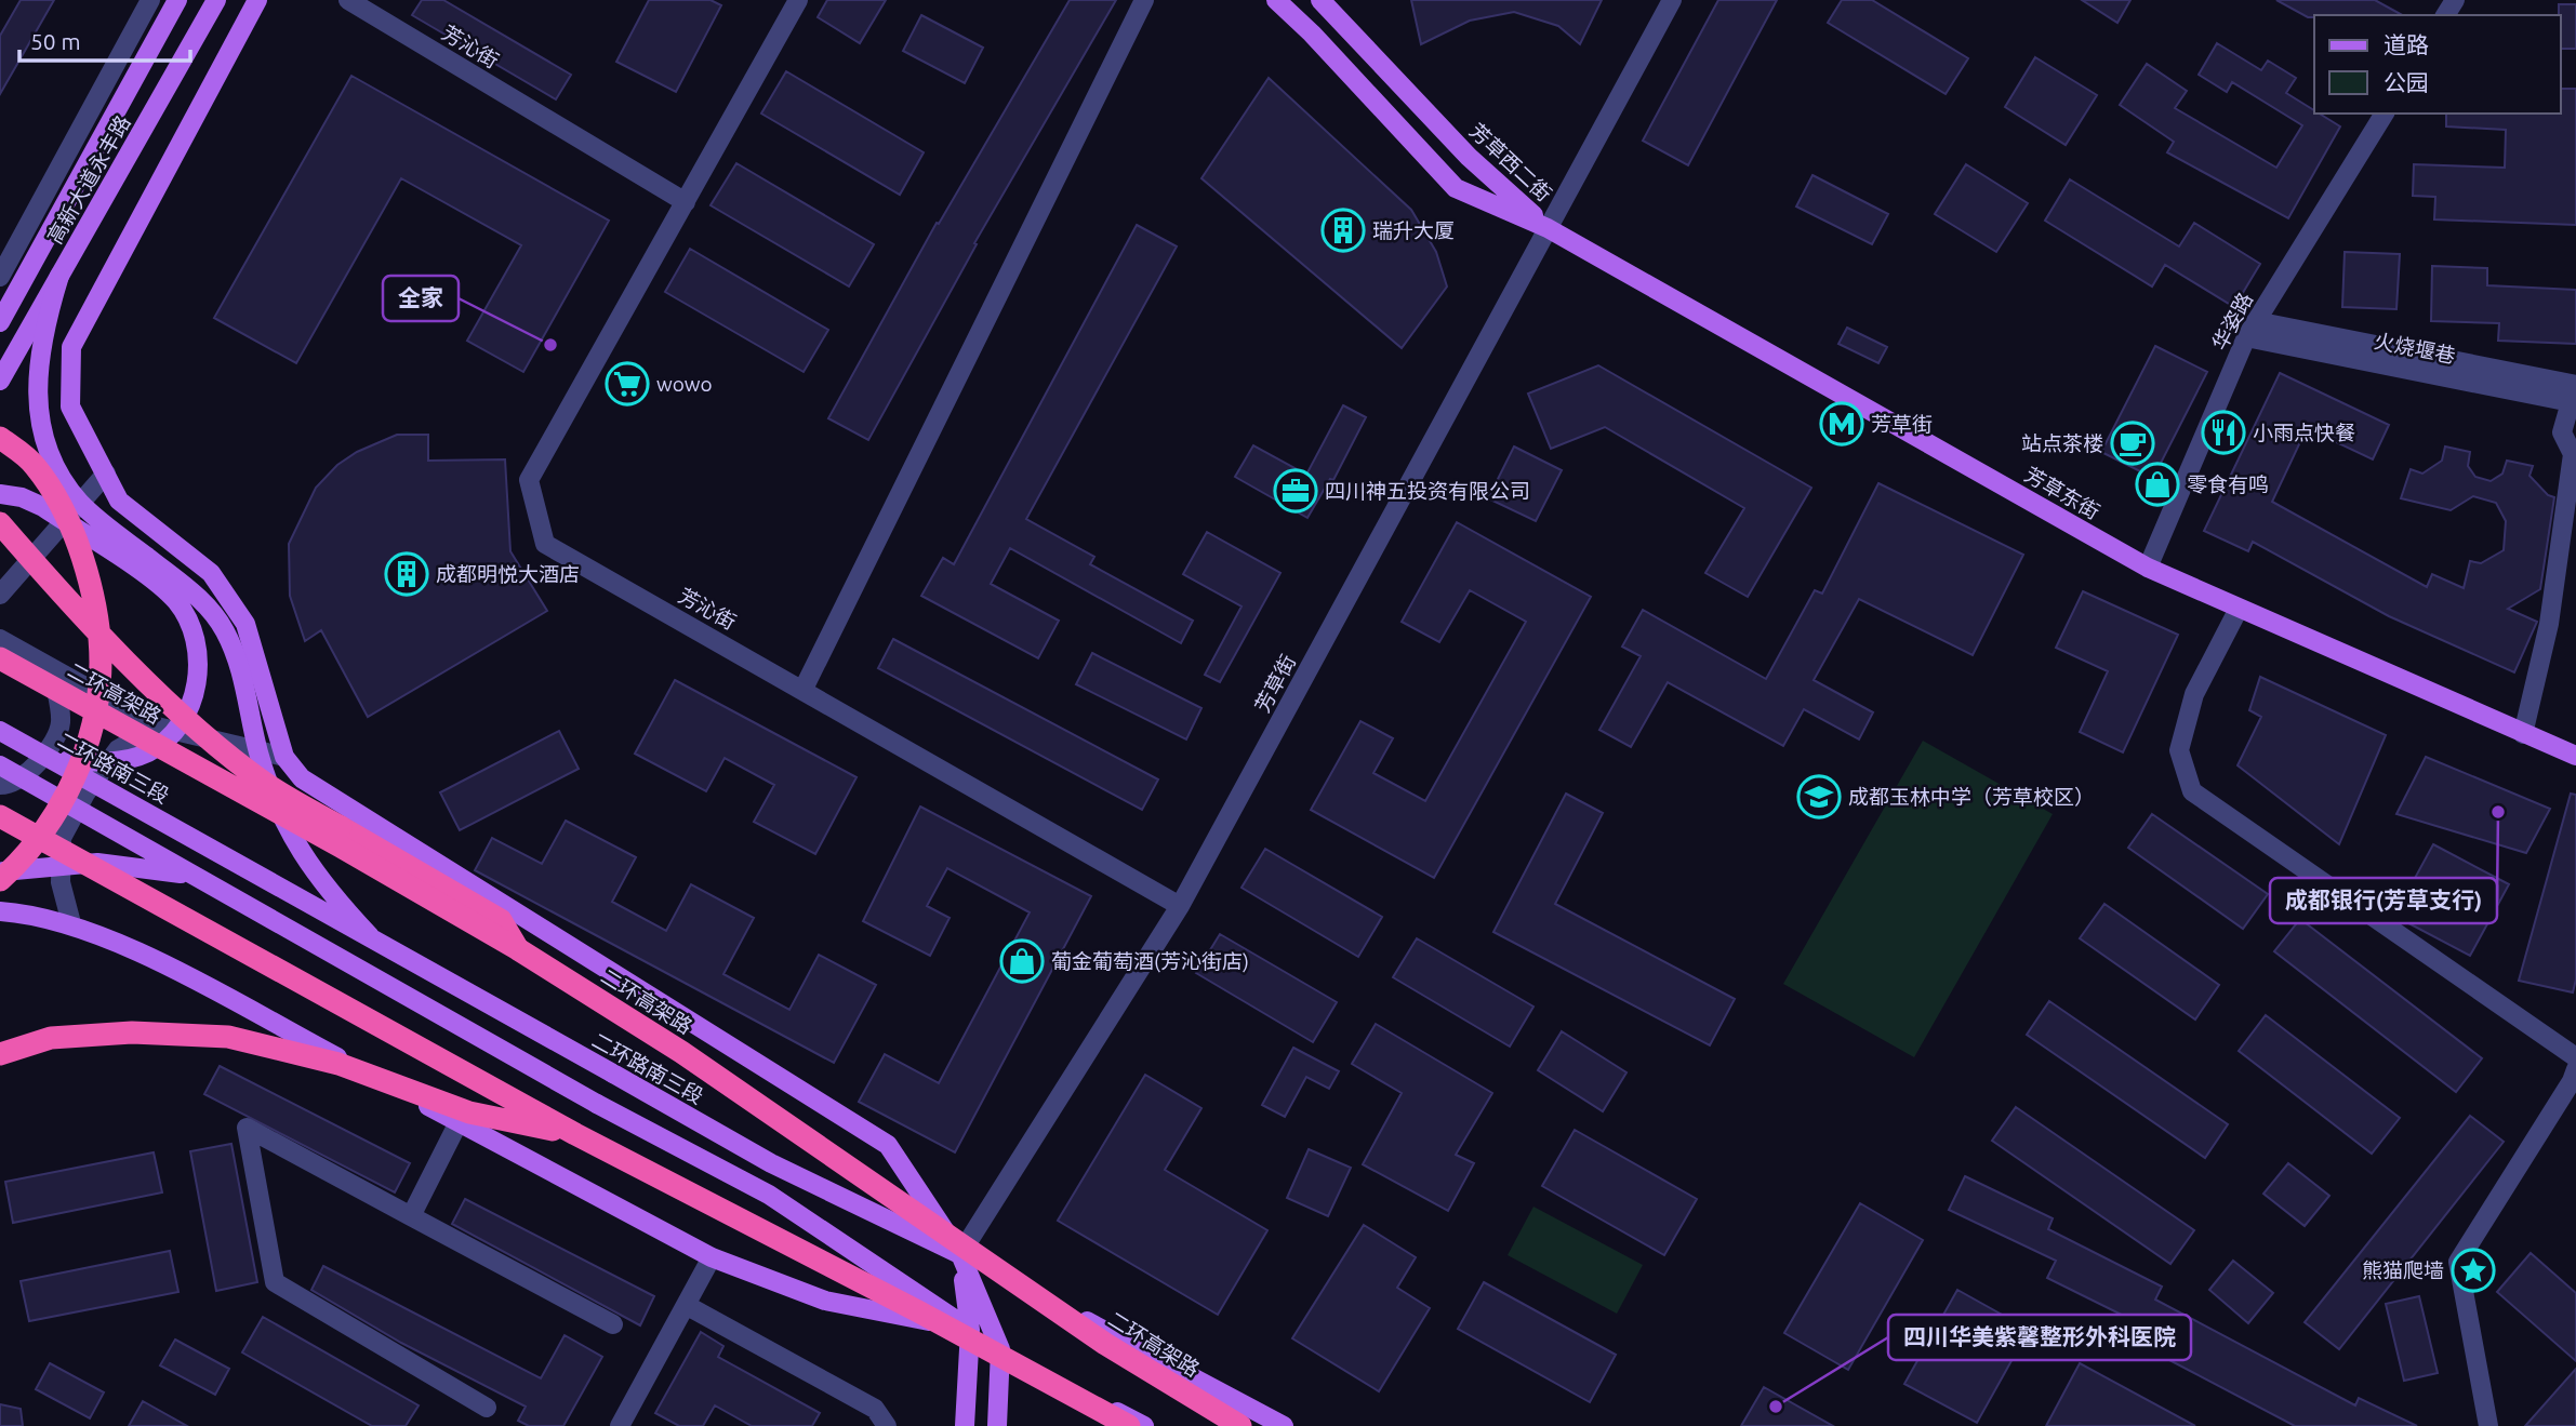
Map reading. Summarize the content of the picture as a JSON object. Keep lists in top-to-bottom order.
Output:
{
  "streets": {
    "highway": ["二环高架路"],
    "main road": [
      "芳草西二街",
      "高新大道永丰路",
      "芳草东街",
      "二环路南三段"
    ],
    "street": [
      "芳沁街",
      "华姿路",
      "火烧堰巷",
      "芳草街"
    ]
  },
  "crossings": [
    ["芳沁街", "芳草街"],
    ["芳草西二街", "芳草东街"],
    ["芳草西二街", "芳草街"],
    ["华姿路", "火烧堰巷"],
    ["华姿路", "芳草东街"],
    ["芳草东街", "芳草街"],
    ["芳草街", "二环路南三段"]
  ],
  "places": {
    "building": ["瑞升大厦", "成都明悦大酒店"],
    "other": ["全家", "成都银行(芳草支行)", "四川华美紫馨整形外科医院"],
    "supermarket": ["wowo"],
    "metro station": ["芳草街"],
    "restaurant": ["小雨点快餐"],
    "cafe": ["站点茶楼"],
    "shop": ["零食有鸣", "葡金葡萄酒(芳沁街店)"],
    "office": ["四川神五投资有限公司"],
    "school or university": ["成都玉林中学（芳草校区）"],
    "place": ["熊猫爬墙"]
  },
  "legend": ["道路", "公园"],
  "scale_bar": "50 m"
}
